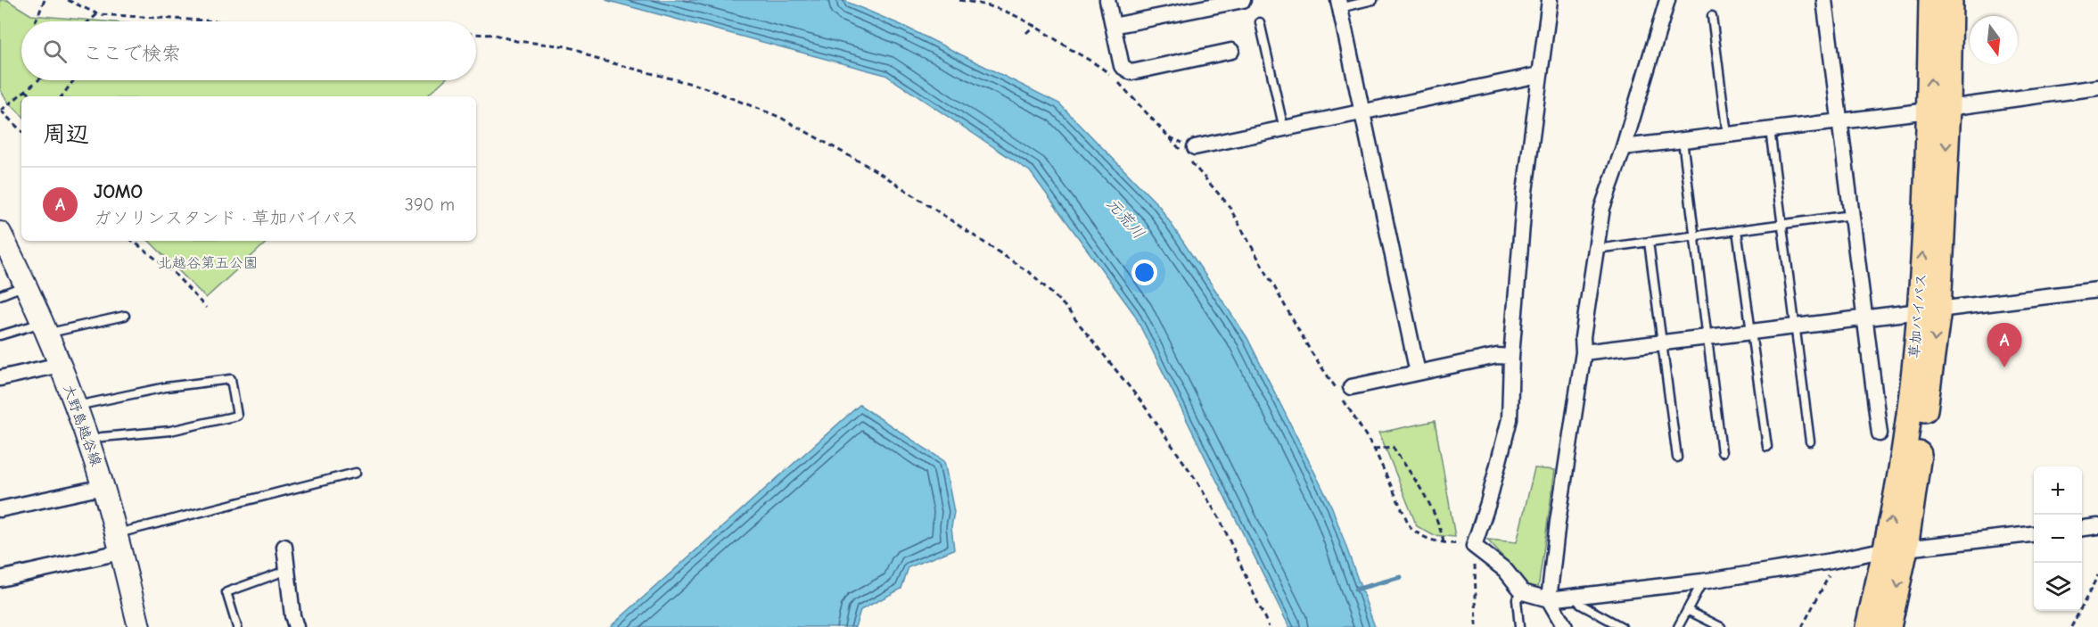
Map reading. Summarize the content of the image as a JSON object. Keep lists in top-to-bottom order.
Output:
{
  "streets": {
    "highway": ["草加バイパス"],
    "main road": ["大野島越谷線"]
  },
  "water": ["元荒川"],
  "parks": ["北越谷第五公園"],
  "north": "bottom",
  "page": {
    "search": "ここで検索",
    "heading": "周辺",
    "list": [
      {
        "mark": "A",
        "name": "JOMO",
        "note": "ガソリンスタンド · 草加バイパス",
        "value": "390 m"
      }
    ],
    "pins": "A",
    "map_buttons": ["+", "−"]
  }
}
